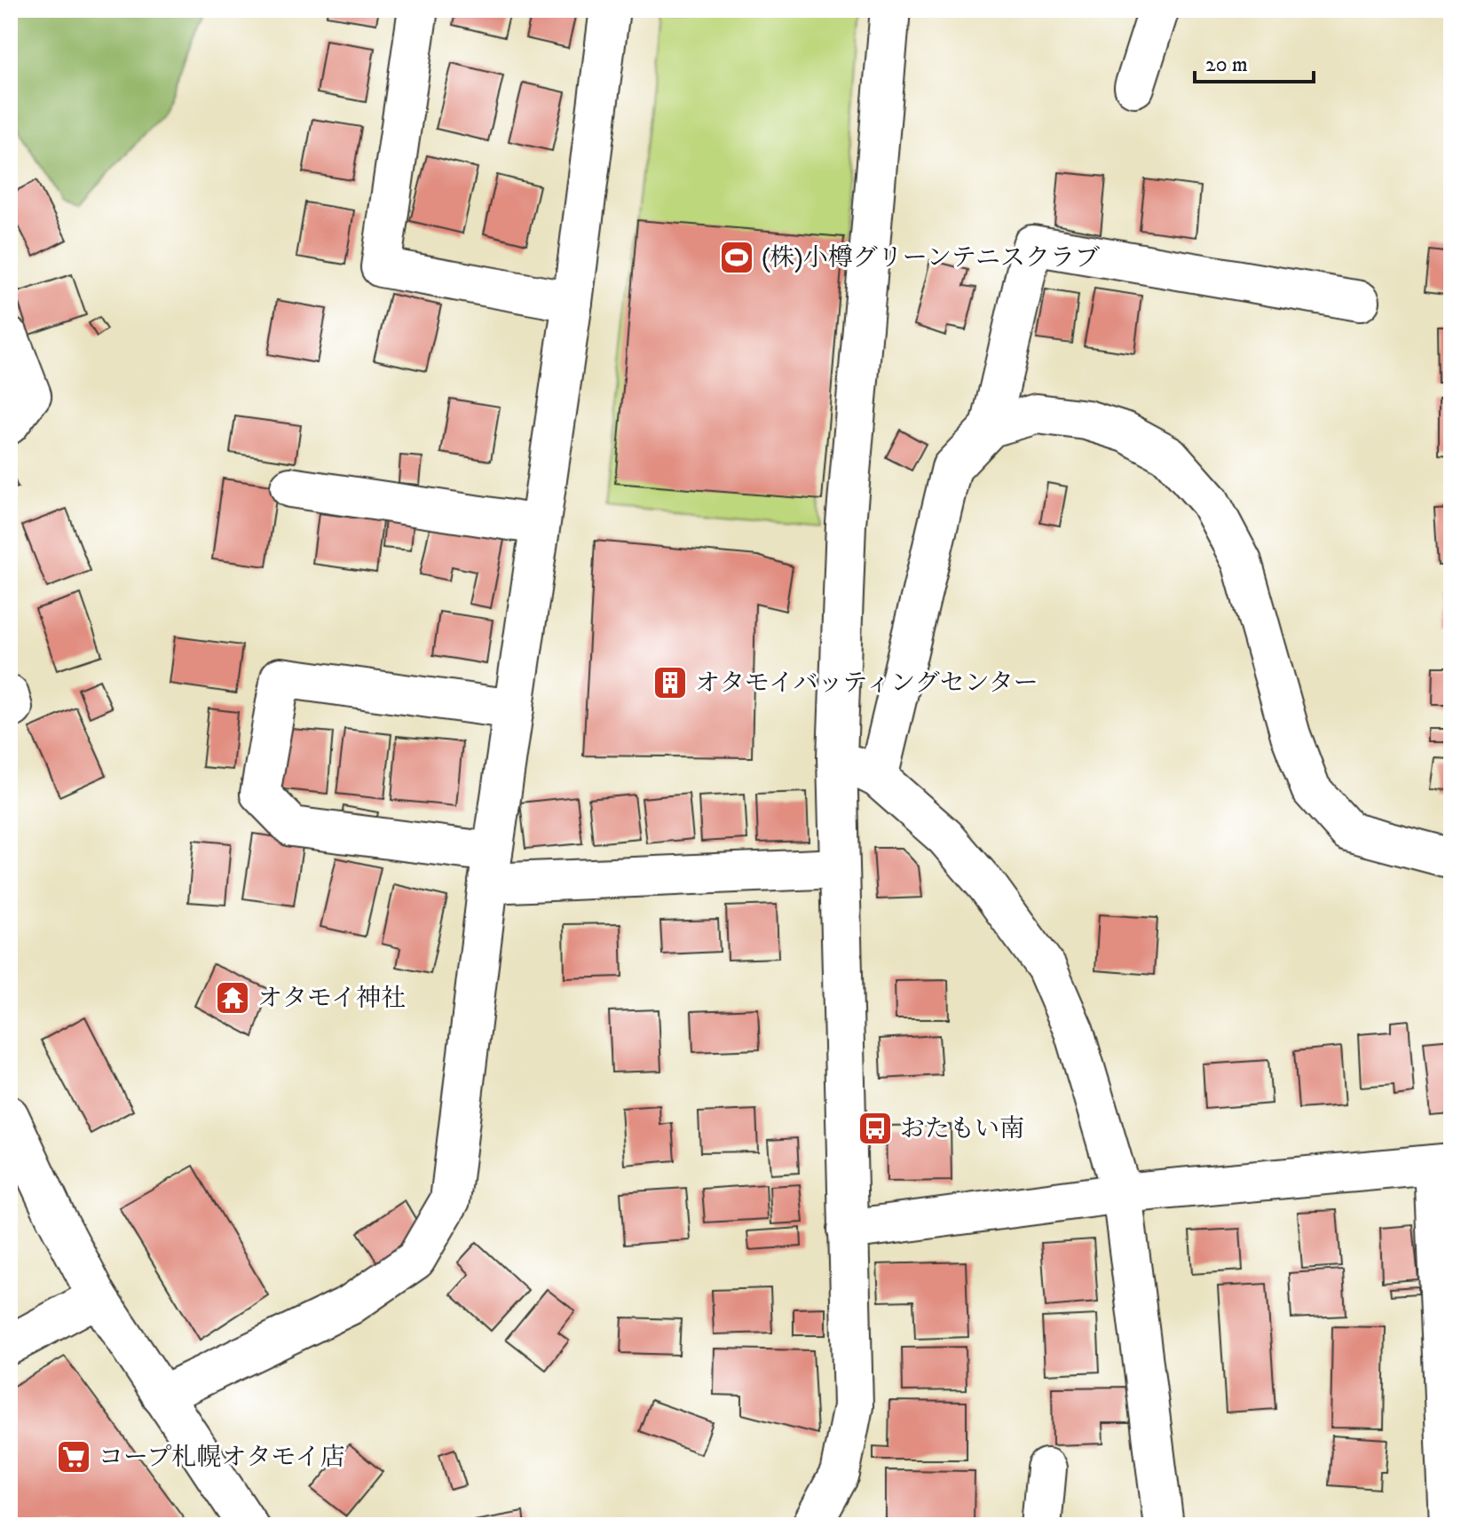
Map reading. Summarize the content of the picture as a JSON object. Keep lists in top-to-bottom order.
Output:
{
  "places": {
    "sports": ["(株)小樽グリーンテニスクラブ"],
    "building": ["オタモイバッティングセンター"],
    "temple": ["オタモイ神社"],
    "bus stop": ["おたもい南"],
    "supermarket": ["コープ札幌オタモイ店"]
  },
  "scale_bar": "20 m"
}
